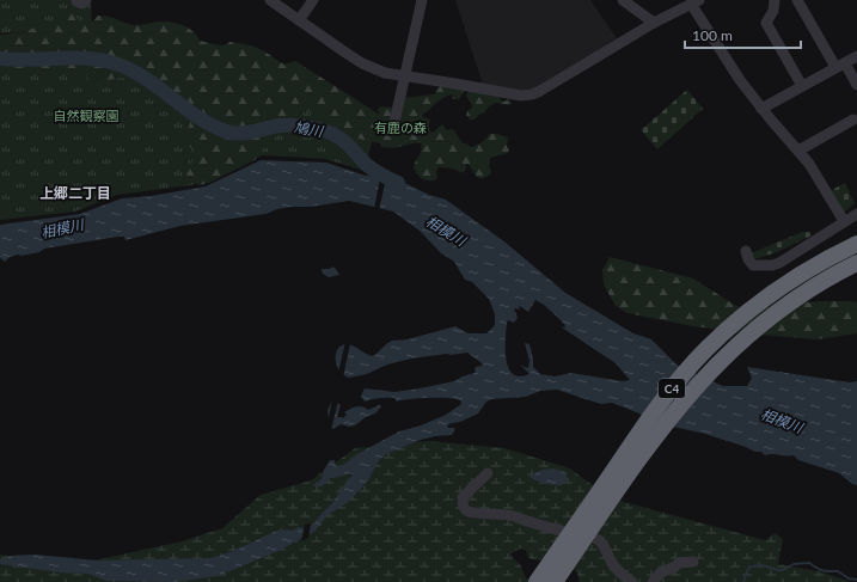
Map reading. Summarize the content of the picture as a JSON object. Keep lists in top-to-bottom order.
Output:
{
  "streets": {
    "highway": ["C4"]
  },
  "districts": ["上郷二丁目"],
  "water": ["鳩川", "相模川"],
  "parks": ["自然観察園", "有鹿の森"],
  "scale_bar": "100 m"
}
